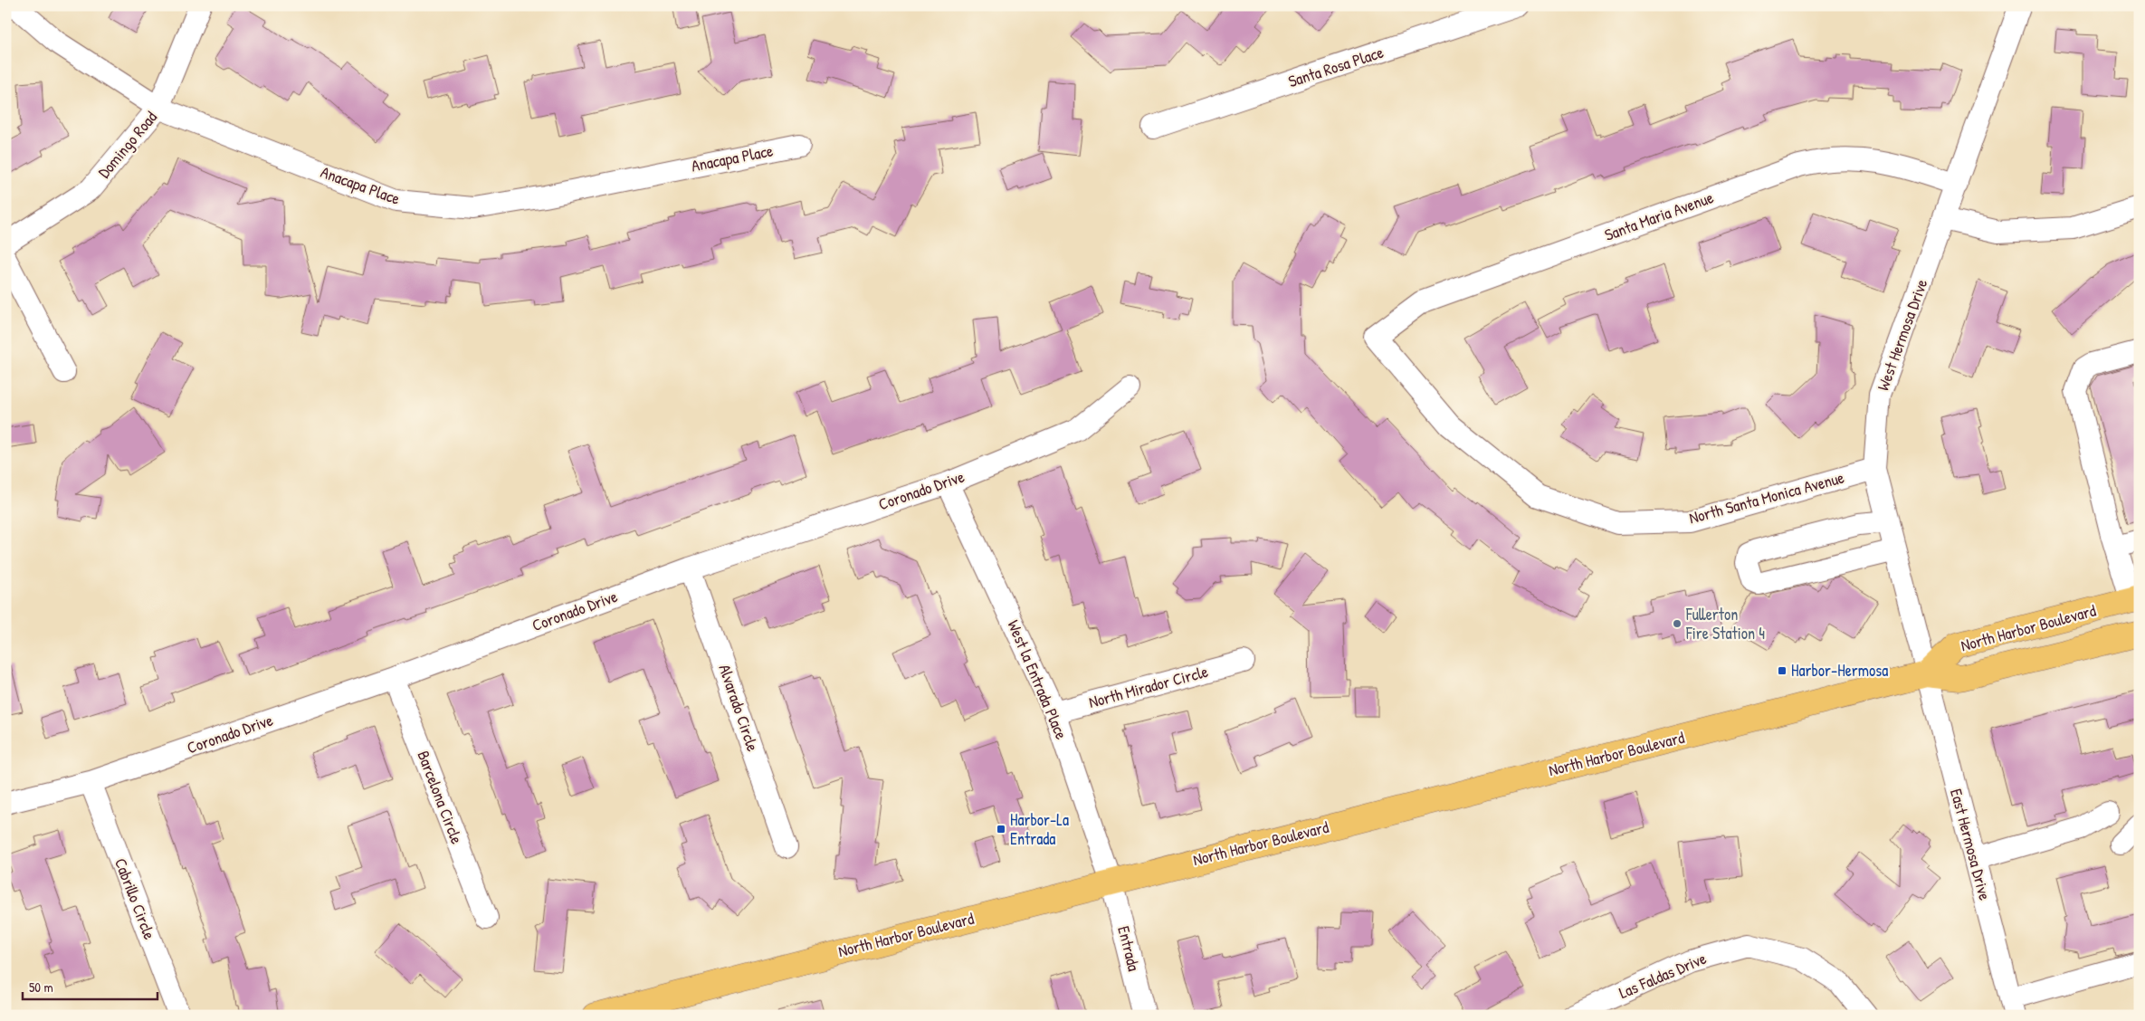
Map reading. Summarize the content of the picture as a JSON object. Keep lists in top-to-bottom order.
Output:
{
  "streets": {
    "main road": ["North Harbor Boulevard"],
    "street": [
      "Santa Rosa Place",
      "Domingo Road",
      "Anacapa Place",
      "Santa Maria Avenue",
      "West Hermosa Drive",
      "Coronado Drive",
      "North Santa Monica Avenue",
      "West la Entrada Place",
      "North Mirador Circle",
      "Alvarado Circle",
      "Barcelona Circle",
      "East Hermosa Drive",
      "Cabrillo Circle",
      "Entrada",
      "Las Faldas Drive"
    ]
  },
  "crossings": [
    ["Domingo Road", "Anacapa Place"],
    ["Santa Maria Avenue", "West Hermosa Drive"],
    ["Santa Maria Avenue", "North Santa Monica Avenue"],
    ["West Hermosa Drive", "North Santa Monica Avenue"],
    ["West Hermosa Drive", "North Harbor Boulevard"],
    ["West Hermosa Drive", "East Hermosa Drive"],
    ["Coronado Drive", "West la Entrada Place"],
    ["Coronado Drive", "Alvarado Circle"],
    ["Coronado Drive", "Barcelona Circle"],
    ["Coronado Drive", "Cabrillo Circle"],
    ["North Harbor Boulevard", "West la Entrada Place"],
    ["North Harbor Boulevard", "East Hermosa Drive"],
    ["North Harbor Boulevard", "Entrada"],
    ["West la Entrada Place", "North Mirador Circle"],
    ["West la Entrada Place", "Entrada"]
  ],
  "places": {
    "other": ["Fullerton Fire Station 4"],
    "transit": ["Harbor-Hermosa", "Harbor-La Entrada"]
  },
  "scale_bar": "50 m"
}
